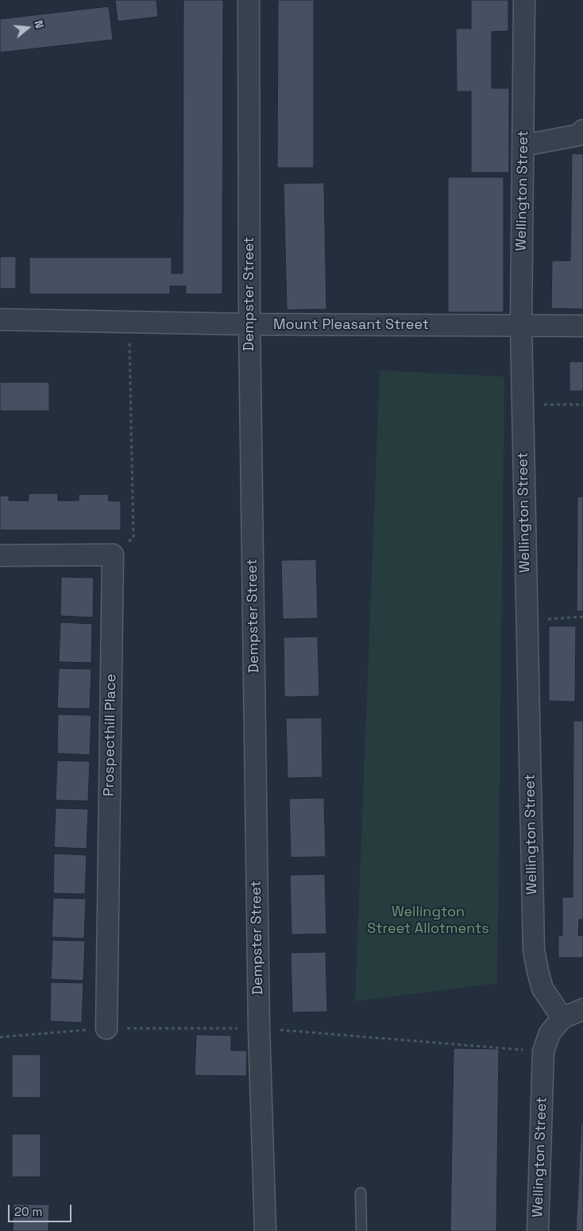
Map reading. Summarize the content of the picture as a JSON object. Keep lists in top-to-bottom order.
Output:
{
  "streets": {
    "street": [
      "Wellington Street",
      "Dempster Street",
      "Mount Pleasant Street",
      "Prospecthill Place"
    ]
  },
  "crossings": [
    ["Wellington Street", "Mount Pleasant Street"],
    ["Dempster Street", "Mount Pleasant Street"]
  ],
  "parks": ["Wellington Street Allotments"],
  "scale_bar": "20 m",
  "north": "right"
}
